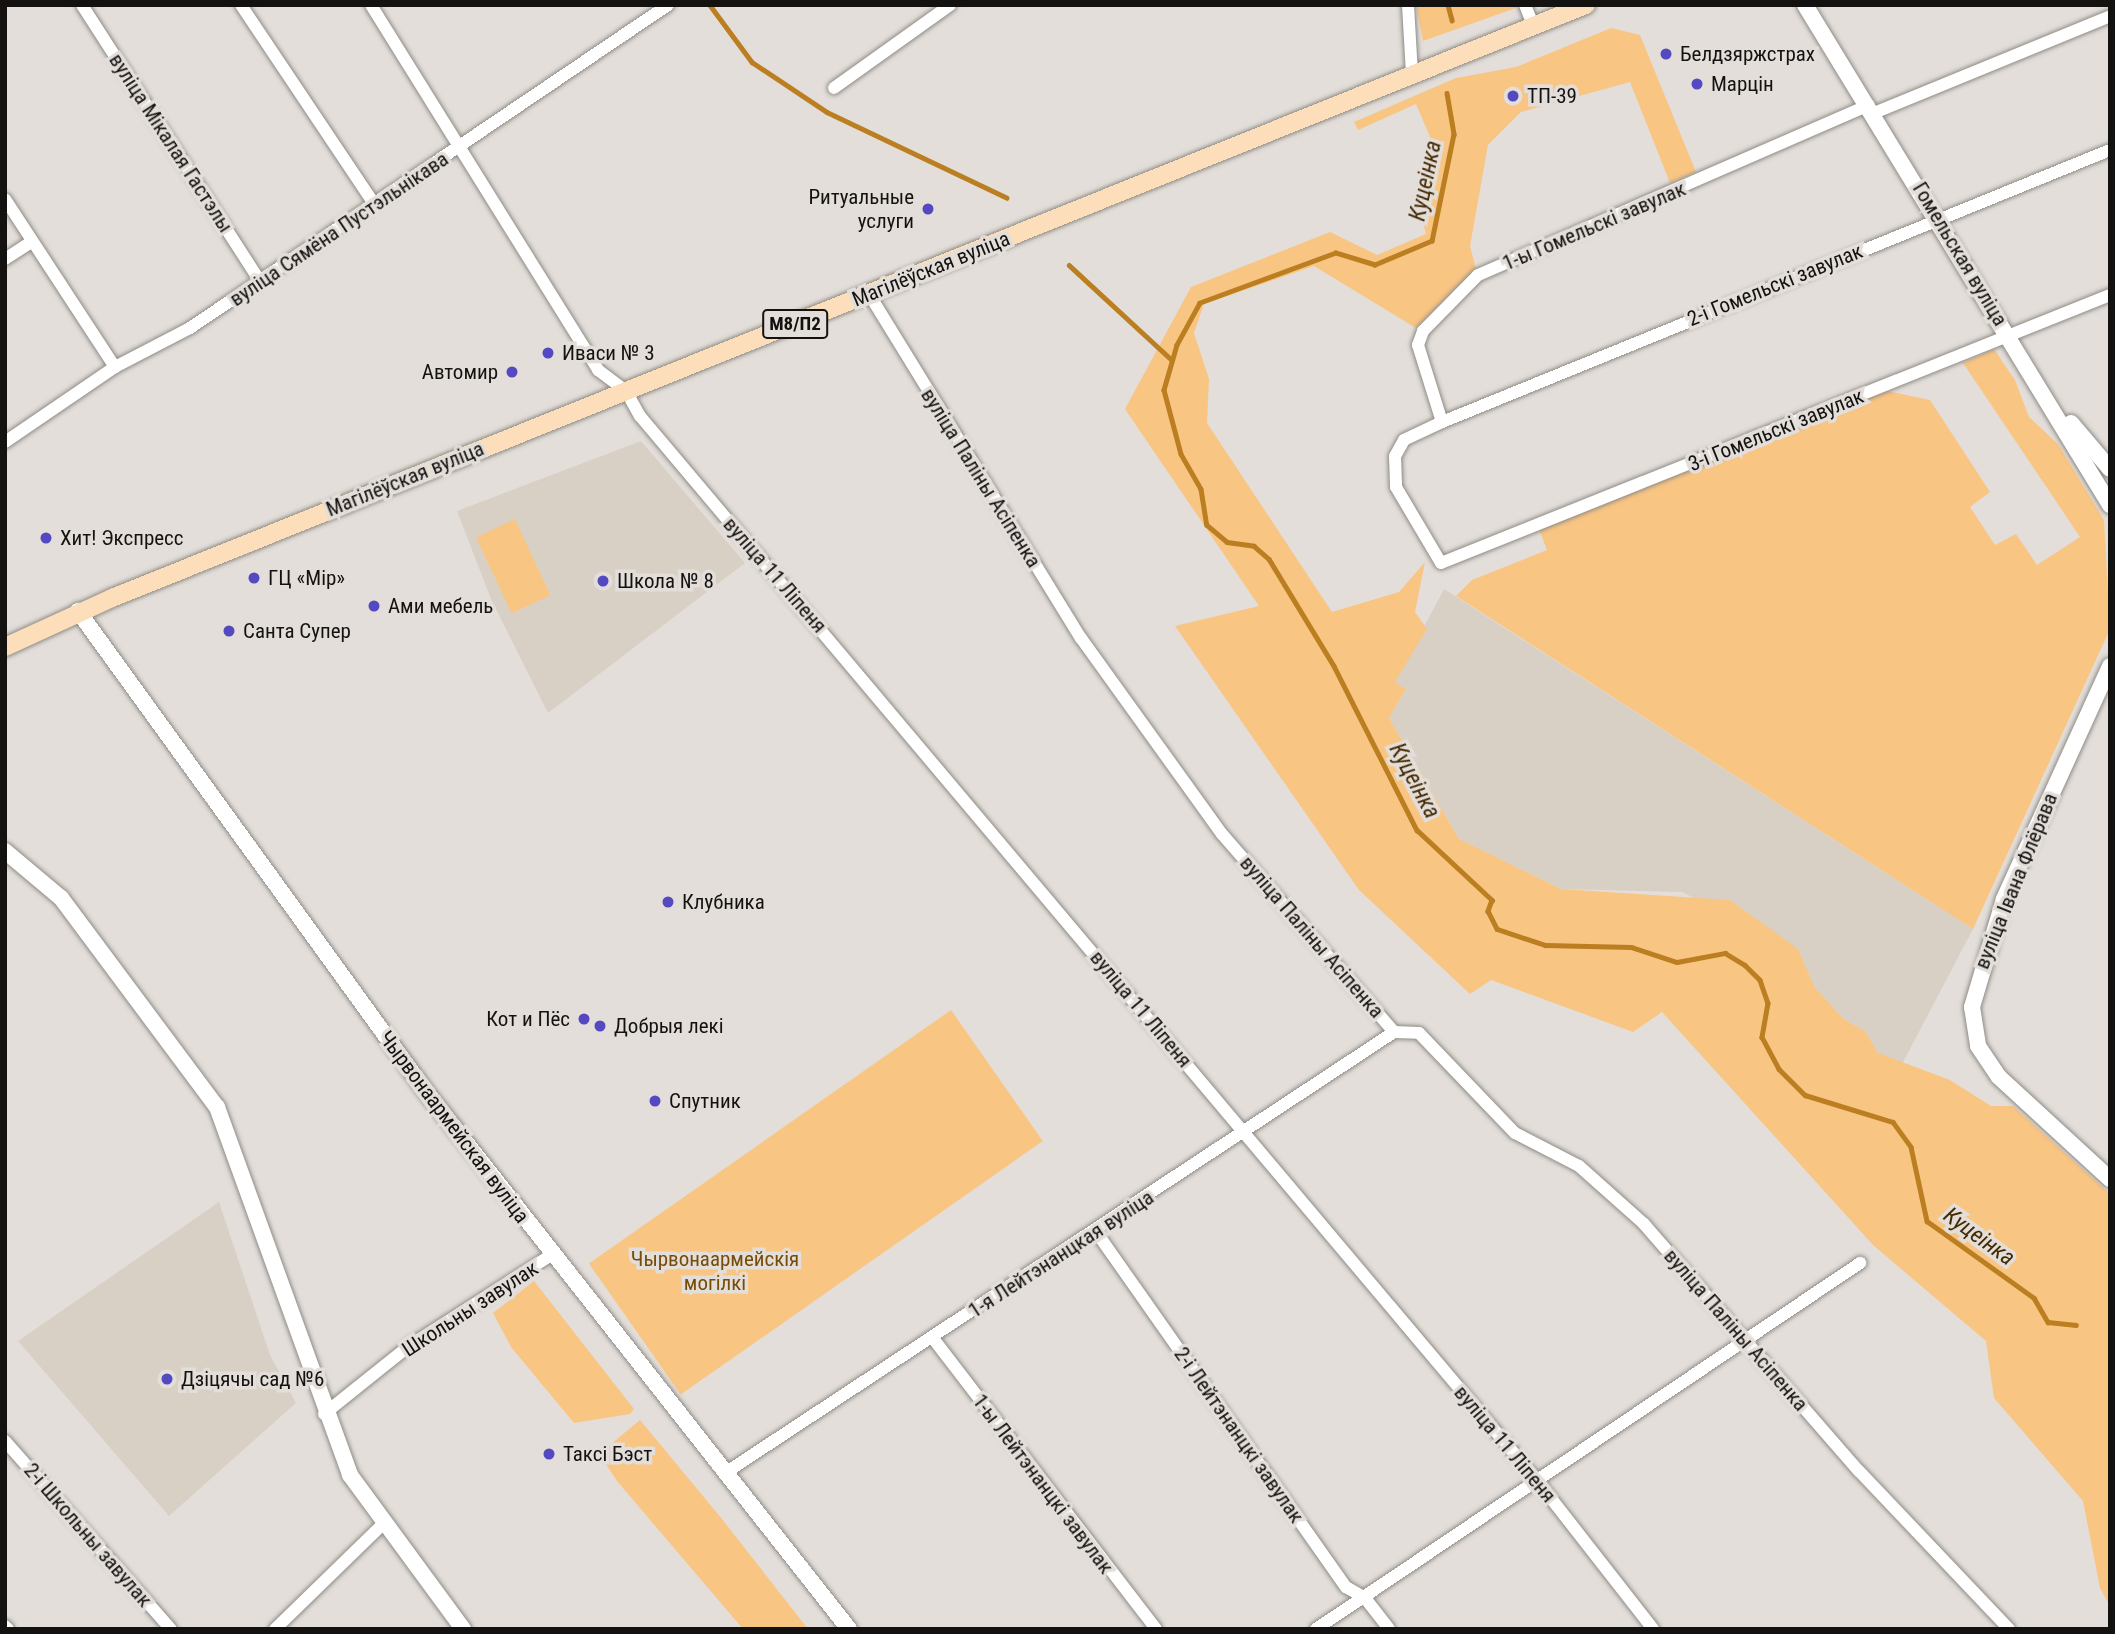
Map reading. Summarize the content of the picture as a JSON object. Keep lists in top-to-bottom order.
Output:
{
  "streets": {
    "main road": [
      "Гомельская вуліца",
      "Магілёўская вуліца",
      "М8/П2",
      "вуліца Івана Флёрава",
      "Чырвонаармейская вуліца"
    ],
    "street": [
      "вуліца Мікалая Гастэлы",
      "1-ы Гомельскі завулак",
      "вуліца Сямёна Пустэльнікава",
      "2-і Гомельскі завулак",
      "3-і Гомельскі завулак",
      "вуліца Паліны Асіпенка",
      "вуліца 11 Ліпеня",
      "1-я Лейтэнанцкая вуліца",
      "Школьны завулак",
      "2-і Лейтэнанцкі завулак",
      "1-ы Лейтэнанцкі завулак",
      "2-і Школьны завулак"
    ]
  },
  "crossings": [
    ["вуліца Мікалая Гастэлы", "вуліца Сямёна Пустэльнікава"],
    ["1-ы Гомельскі завулак", "Гомельская вуліца"],
    ["1-ы Гомельскі завулак", "2-і Гомельскі завулак"],
    ["Гомельская вуліца", "2-і Гомельскі завулак"],
    ["Гомельская вуліца", "3-і Гомельскі завулак"],
    ["Магілёўская вуліца", "вуліца Паліны Асіпенка"],
    ["Магілёўская вуліца", "вуліца 11 Ліпеня"],
    ["Магілёўская вуліца", "Чырвонаармейская вуліца"],
    ["2-і Гомельскі завулак", "3-і Гомельскі завулак"],
    ["вуліца Паліны Асіпенка", "1-я Лейтэнанцкая вуліца"],
    ["вуліца 11 Ліпеня", "1-я Лейтэнанцкая вуліца"],
    ["Чырвонаармейская вуліца", "1-я Лейтэнанцкая вуліца"],
    ["Чырвонаармейская вуліца", "Школьны завулак"],
    ["1-я Лейтэнанцкая вуліца", "2-і Лейтэнанцкі завулак"],
    ["1-я Лейтэнанцкая вуліца", "1-ы Лейтэнанцкі завулак"]
  ],
  "water": ["Куцеінка"],
  "parks": ["Чырвонаармейскія могілкі"],
  "places": [
    "Белдзяржстрах",
    "Марцін",
    "ТП-39",
    "Ритуальные услуги",
    "Иваси № 3",
    "Автомир",
    "Хит! Экспресс",
    "ГЦ «Мір»",
    "Школа № 8",
    "Ами мебель",
    "Санта Супер",
    "Клубника",
    "Кот и Пёс",
    "Добрыя лекі",
    "Спутник",
    "Дзіцячы сад №6",
    "Таксі Бэст"
  ]
}
